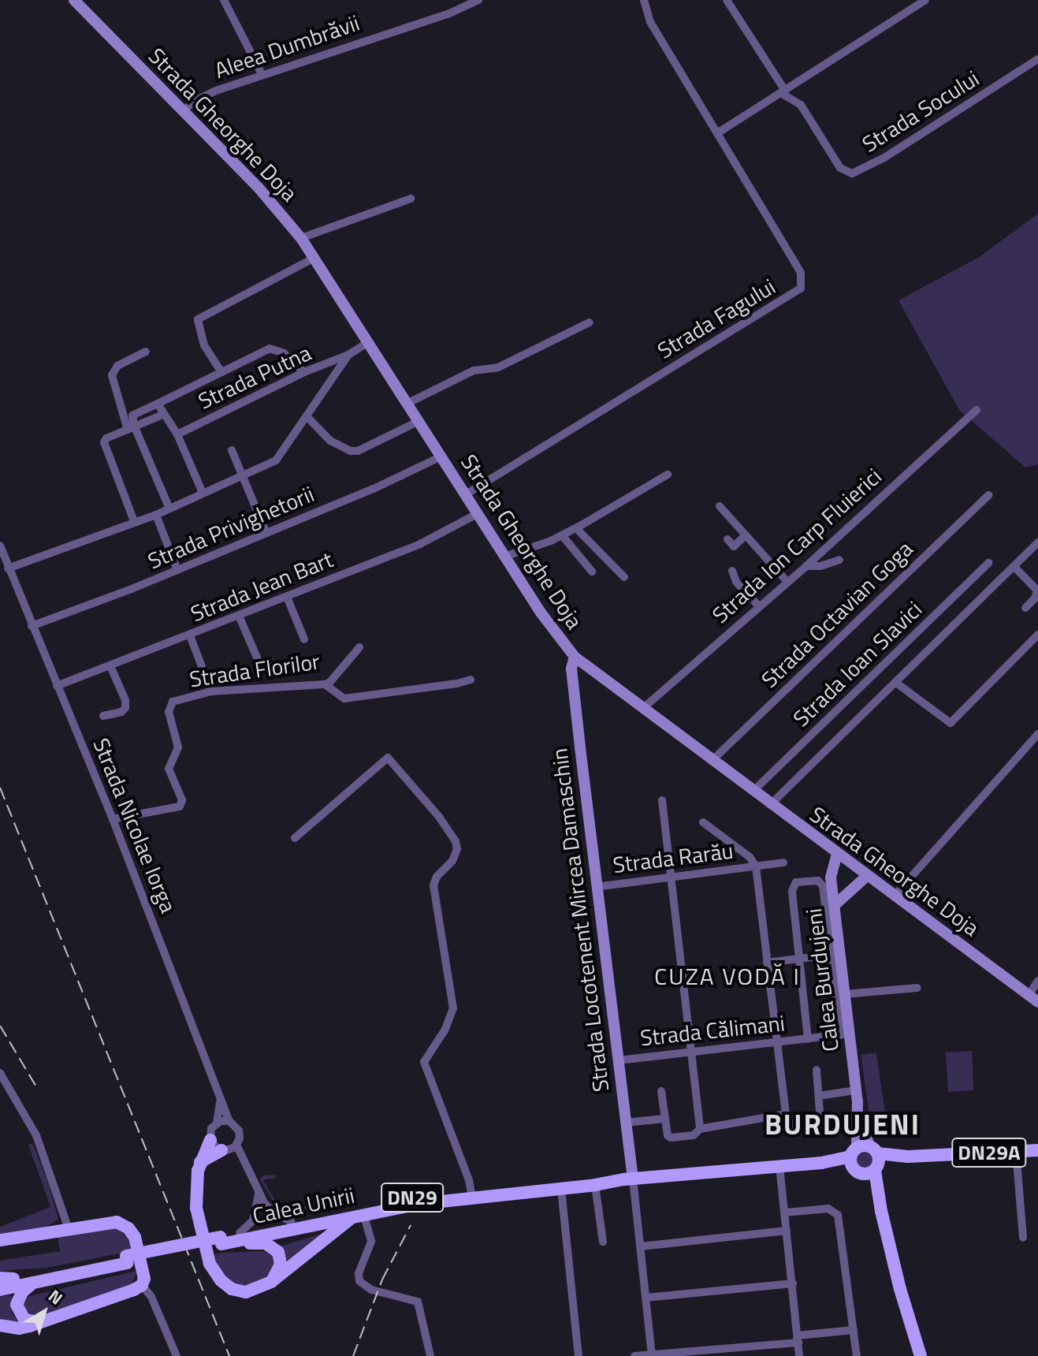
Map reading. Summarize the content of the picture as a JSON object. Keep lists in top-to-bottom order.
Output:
{
  "streets": {
    "main road": [
      "Strada Gheorghe Doja",
      "Strada Locotenent Mircea Damaschin",
      "Calea Burdujeni",
      "DN29A",
      "DN29",
      "Calea Unirii"
    ],
    "street": [
      "Aleea Dumbrăvii",
      "Strada Socului",
      "Strada Fagului",
      "Strada Putna",
      "Strada Privighetorii",
      "Strada Ion Carp Fluierici",
      "Strada Jean Bart",
      "Strada Octavian Goga",
      "Strada Ioan Slavici",
      "Strada Florilor",
      "Strada Nicolae Iorga",
      "Strada Rarău",
      "Strada Călimani"
    ]
  },
  "crossings": [
    ["Aleea Dumbrăvii", "Strada Gheorghe Doja"],
    ["Strada Gheorghe Doja", "Strada Fagului"],
    ["Strada Gheorghe Doja", "Strada Putna"],
    ["Strada Gheorghe Doja", "Strada Privighetorii"],
    ["Strada Gheorghe Doja", "Strada Ion Carp Fluierici"],
    ["Strada Gheorghe Doja", "Strada Jean Bart"],
    ["Strada Gheorghe Doja", "Strada Octavian Goga"],
    ["Strada Gheorghe Doja", "Strada Ioan Slavici"],
    ["Strada Gheorghe Doja", "Strada Locotenent Mircea Damaschin"],
    ["Strada Gheorghe Doja", "Calea Burdujeni"],
    ["Strada Putna", "Strada Nicolae Iorga"],
    ["Strada Privighetorii", "Strada Nicolae Iorga"],
    ["Strada Jean Bart", "Strada Nicolae Iorga"],
    ["Strada Florilor", "Strada Nicolae Iorga"],
    ["Strada Nicolae Iorga", "Calea Unirii"],
    ["Strada Rarău", "Strada Locotenent Mircea Damaschin"],
    ["Strada Locotenent Mircea Damaschin", "Strada Călimani"],
    ["Strada Locotenent Mircea Damaschin", "Calea Unirii"],
    ["Calea Burdujeni", "Strada Călimani"],
    ["Calea Burdujeni", "Calea Unirii"]
  ],
  "districts": ["CUZA VODĂ I", "BURDUJENI"],
  "north": "top right"
}
